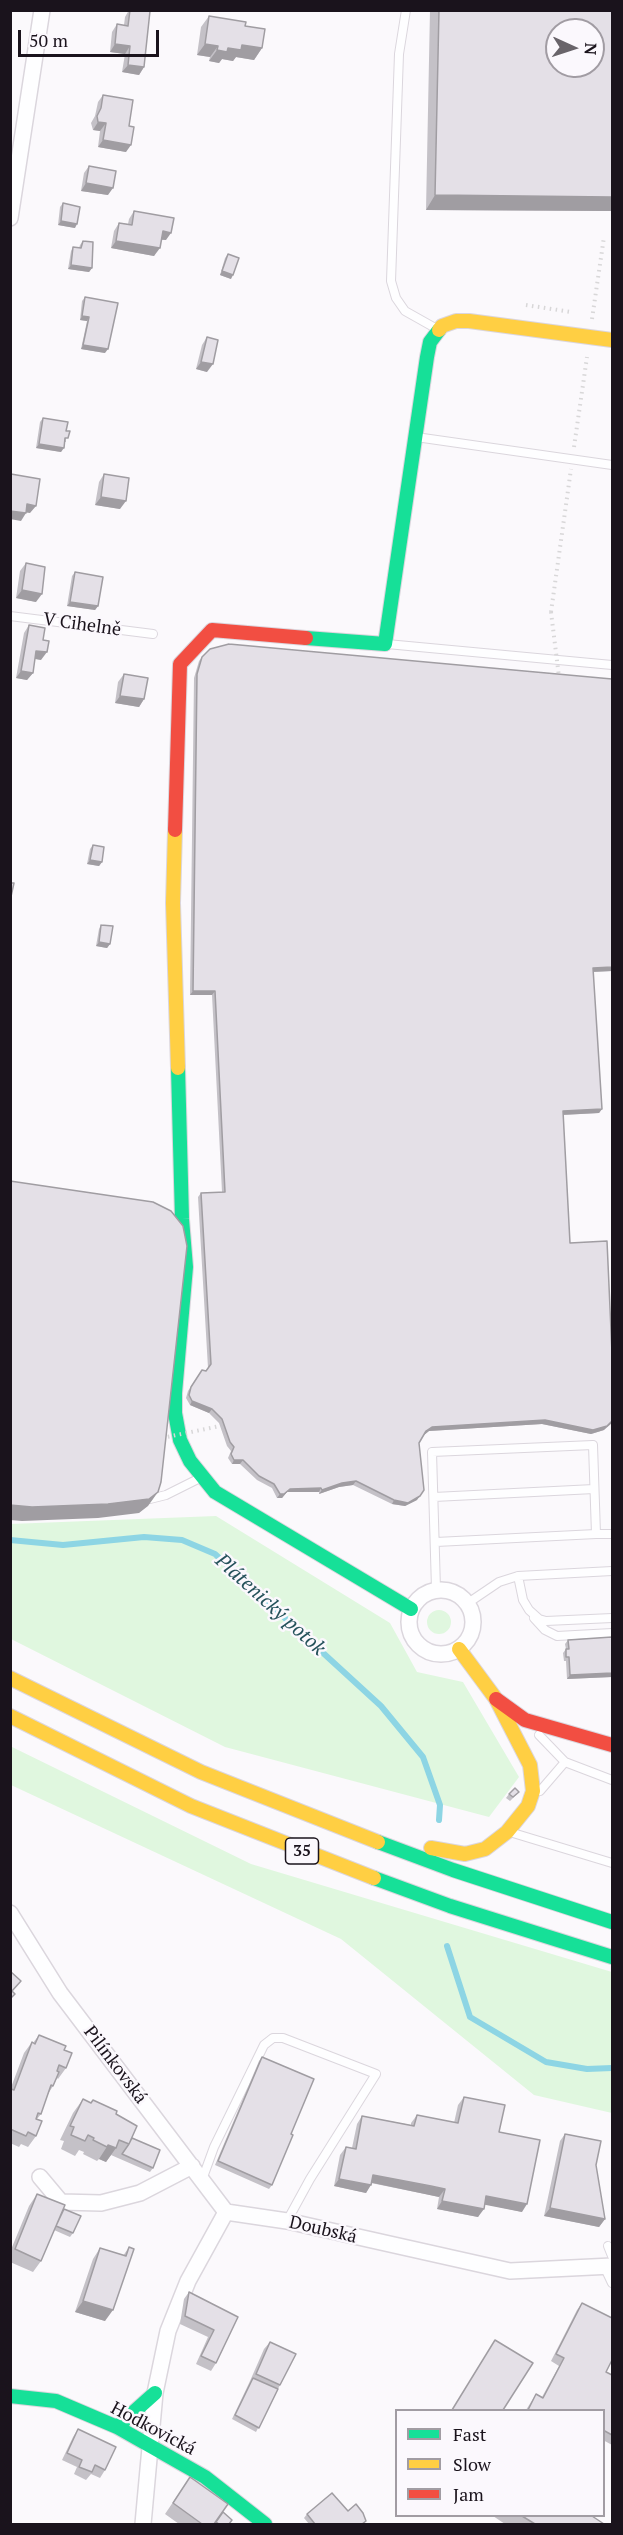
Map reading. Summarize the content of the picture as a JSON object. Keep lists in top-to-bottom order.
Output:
{
  "streets": {
    "main road": ["35", "Hodkovická"],
    "street": ["Pilínkovská", "Doubská"],
    "lane": ["V Cihelně"]
  },
  "crossings": [
    ["Pilínkovská", "Doubská"]
  ],
  "water": ["Plátenický potok"],
  "legend": ["Fast", "Slow", "Jam"],
  "scale_bar": "50 m",
  "north": "right"
}
